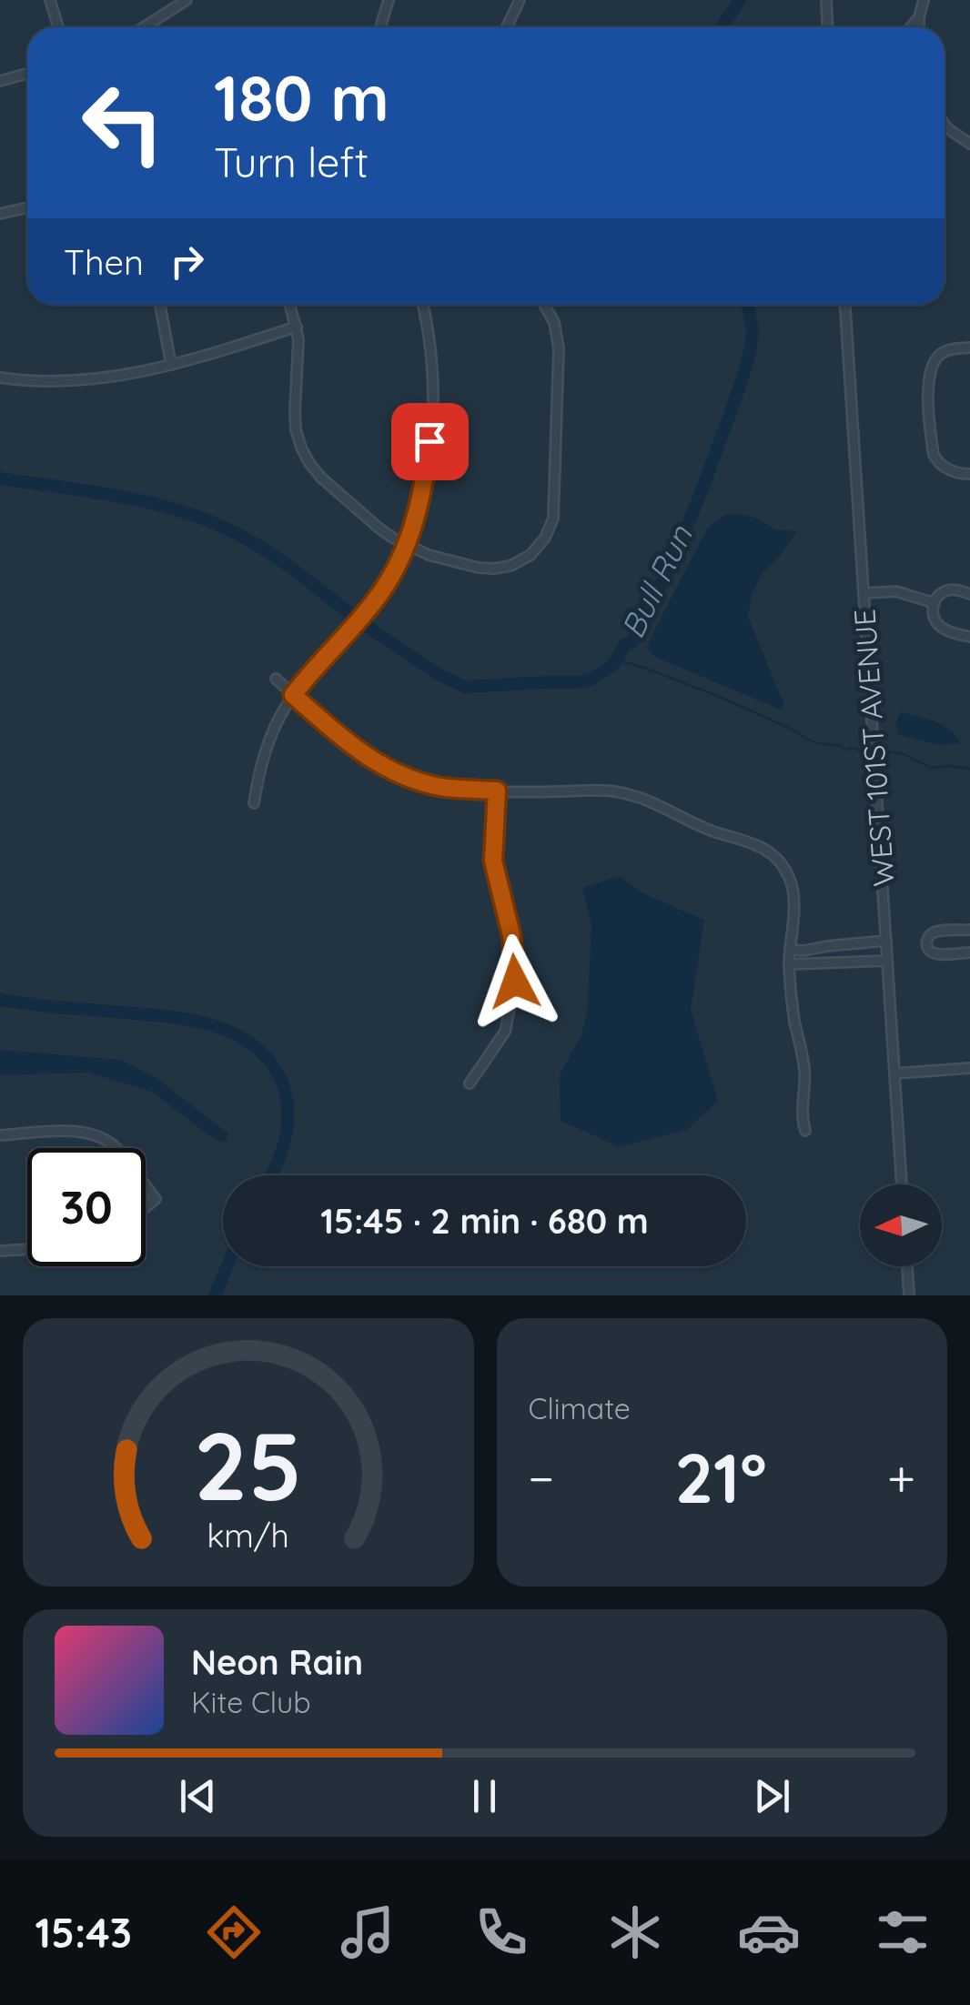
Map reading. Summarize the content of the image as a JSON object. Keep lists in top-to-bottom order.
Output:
{
  "streets": {
    "street": ["WEST 101ST AVENUE"]
  },
  "water": ["Bull Run"],
  "north": "left",
  "page": {
    "turn": ["180 m", "Turn left"],
    "then": "Then",
    "limit": "30",
    "trip": "15:45 · 2 min · 680 m",
    "tile": "Climate",
    "heat": ["−", "21°", "+"],
    "song": ["Neon Rain", "Kite Club"],
    "tabs": "15:43",
    "gauge": ["25", "km/h"]
  }
}
